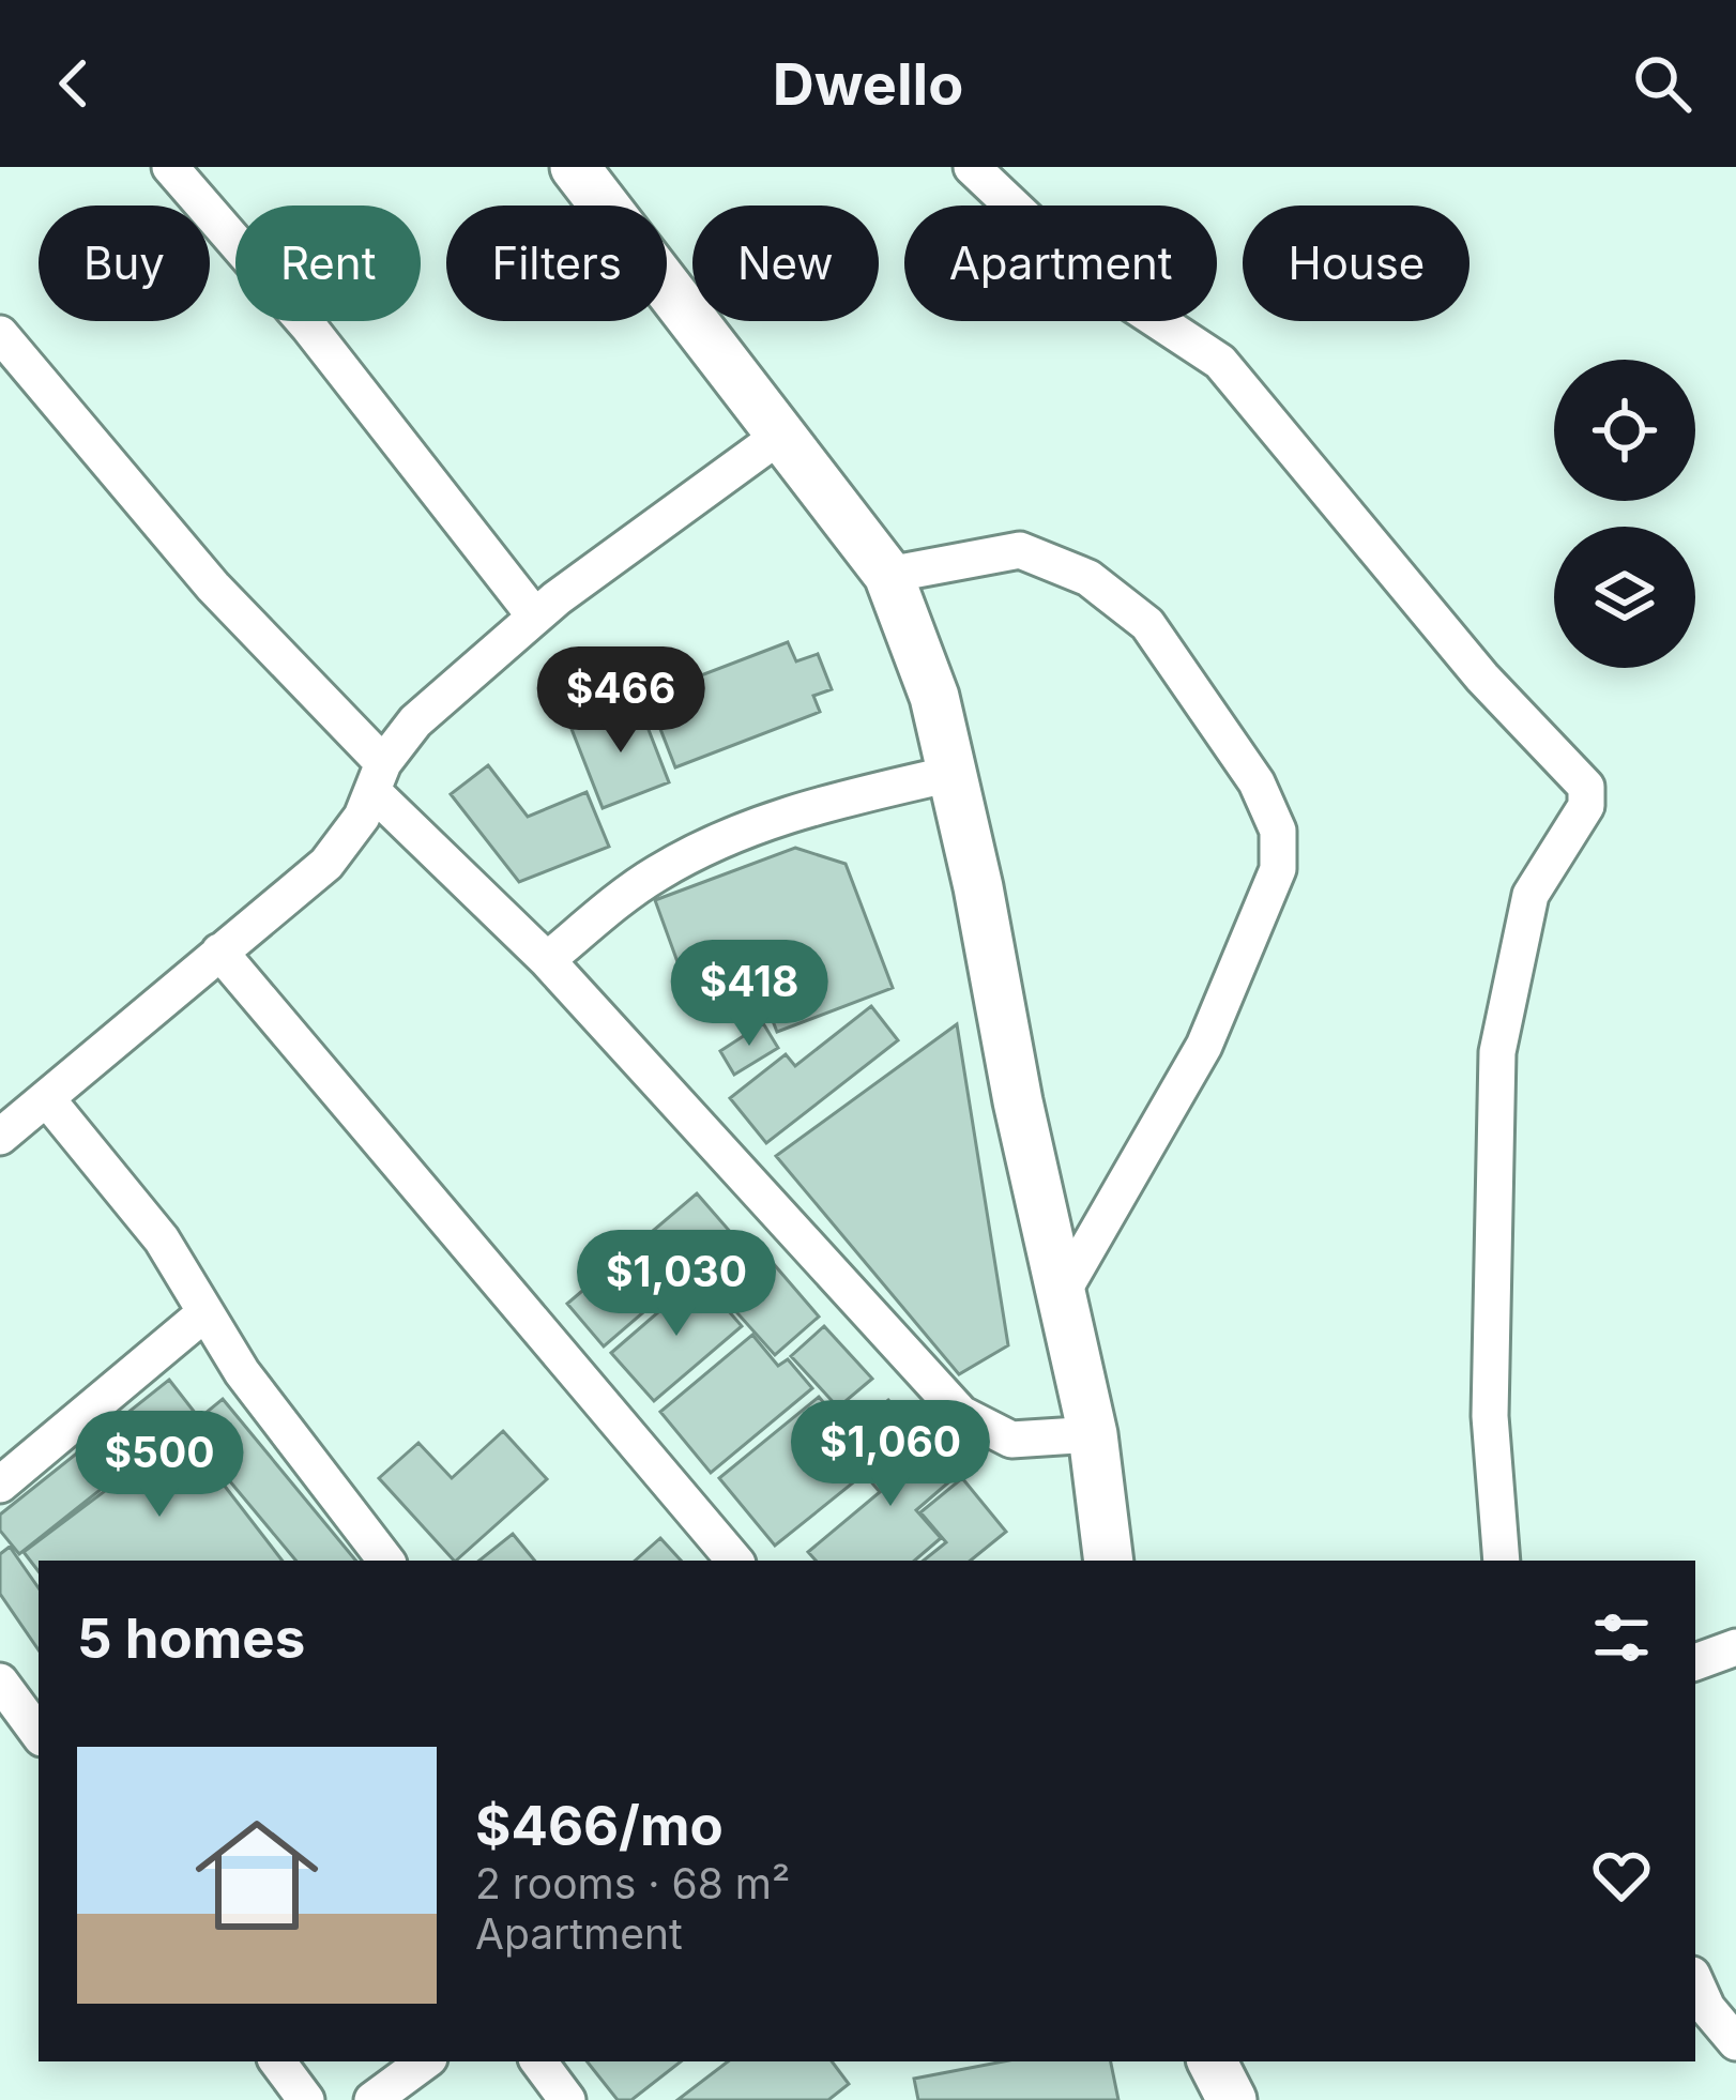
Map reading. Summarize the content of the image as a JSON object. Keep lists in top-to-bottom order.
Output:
{
  "page": {
    "header": "Dwello",
    "chip": [
      "Buy",
      "Rent",
      "Filters",
      "New",
      "Apartment",
      "House"
    ],
    "price": [
      "$466",
      "$418",
      "$1,030",
      "$1,060",
      "$500"
    ],
    "heading": "5 homes",
    "list": [
      {
        "name": "$466/mo",
        "note": "2 rooms · 68 m² · Apartment"
      }
    ]
  }
}
